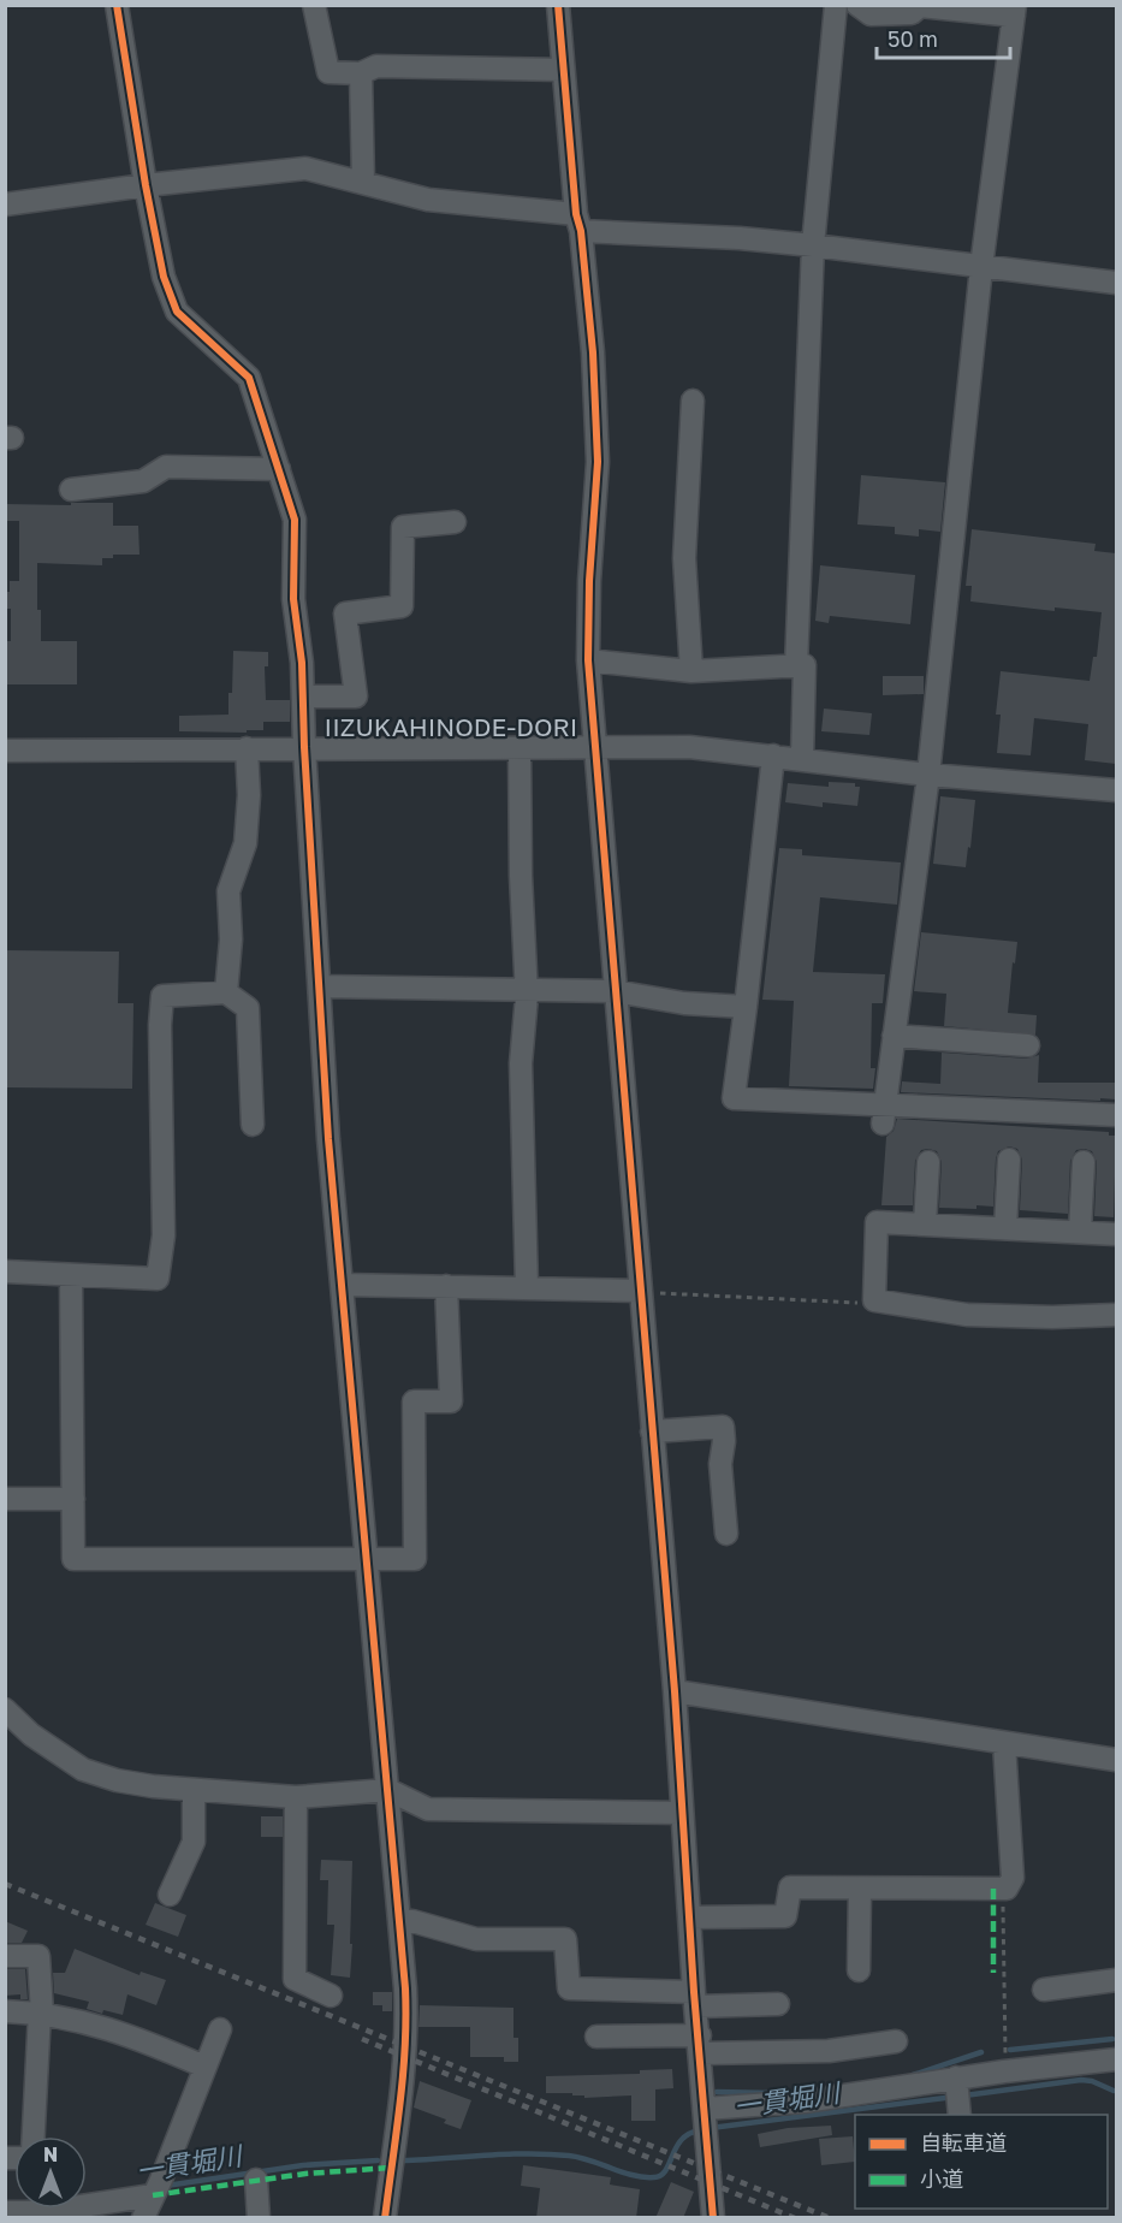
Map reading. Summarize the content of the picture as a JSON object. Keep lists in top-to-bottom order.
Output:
{
  "streets": {
    "street": ["IIZUKAHINODE-DORI"]
  },
  "water": ["一貫堀川"],
  "legend": ["自転車道", "小道"],
  "scale_bar": "50 m",
  "north": "top"
}
